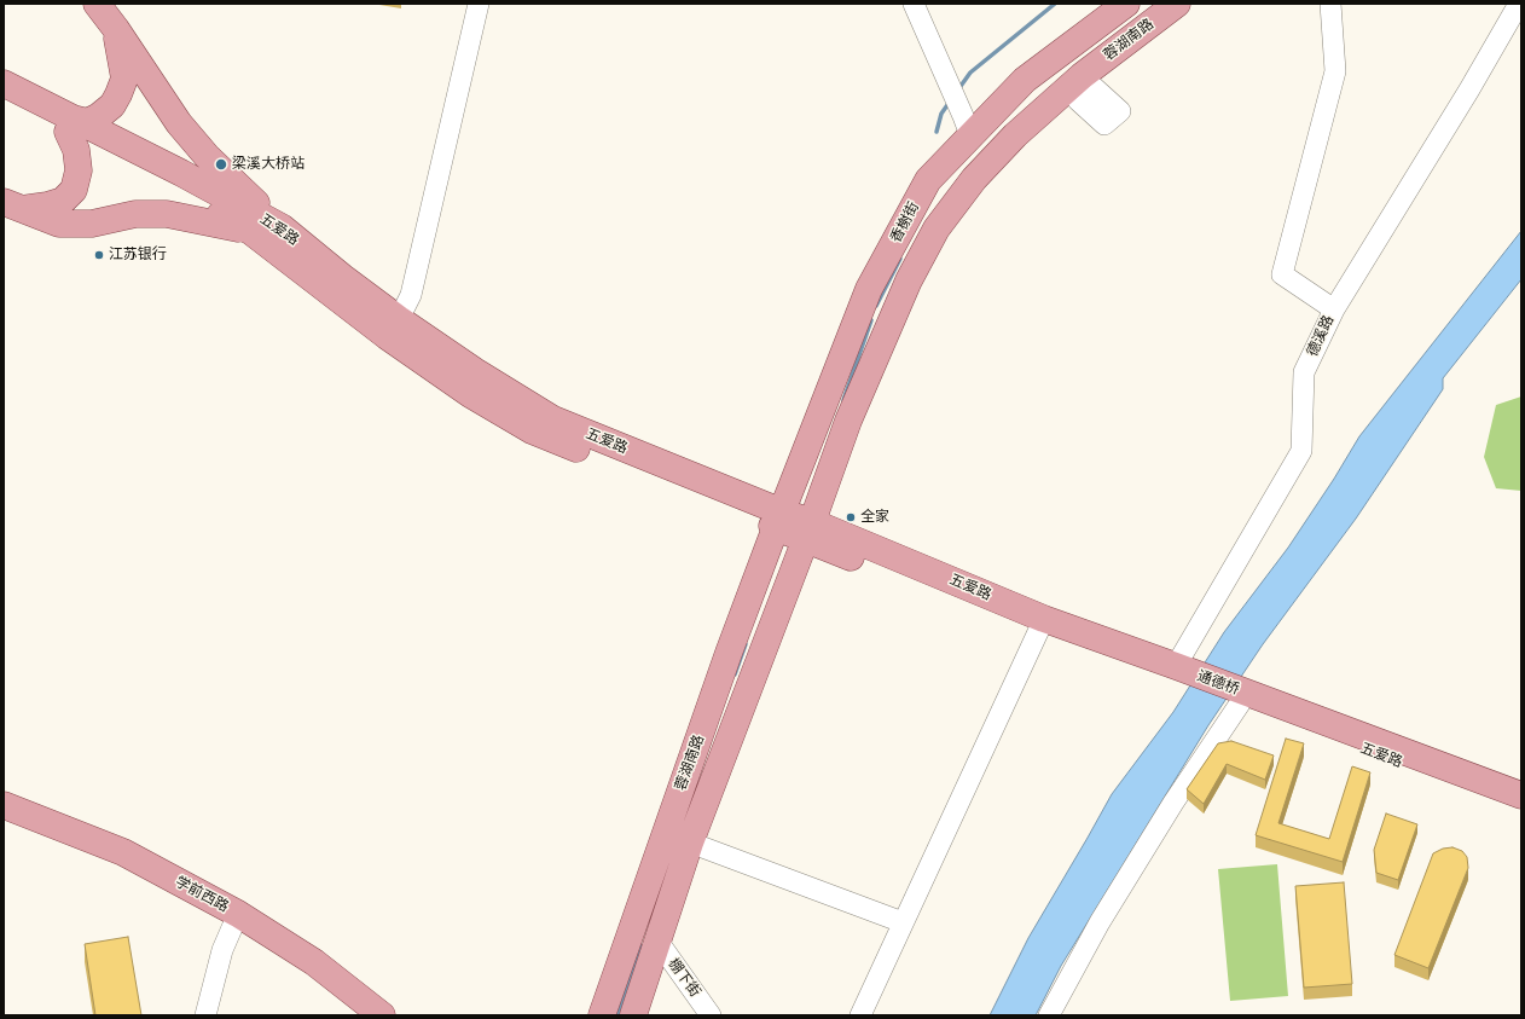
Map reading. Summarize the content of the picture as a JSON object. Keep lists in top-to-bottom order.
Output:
{
  "streets": {
    "main road": [
      "蓉湖南路",
      "香榭街",
      "五爱路",
      "通德桥",
      "学前西路"
    ],
    "street": ["德溪路", "棚下街"]
  },
  "crossings": [
    ["蓉湖南路", "香榭街"],
    ["蓉湖南路", "五爱路"],
    ["蓉湖南路", "棚下街"],
    ["香榭街", "五爱路"],
    ["五爱路", "德溪路"],
    ["五爱路", "通德桥"],
    ["德溪路", "通德桥"]
  ],
  "places": ["梁溪大桥站", "江苏银行", "全家"]
}
